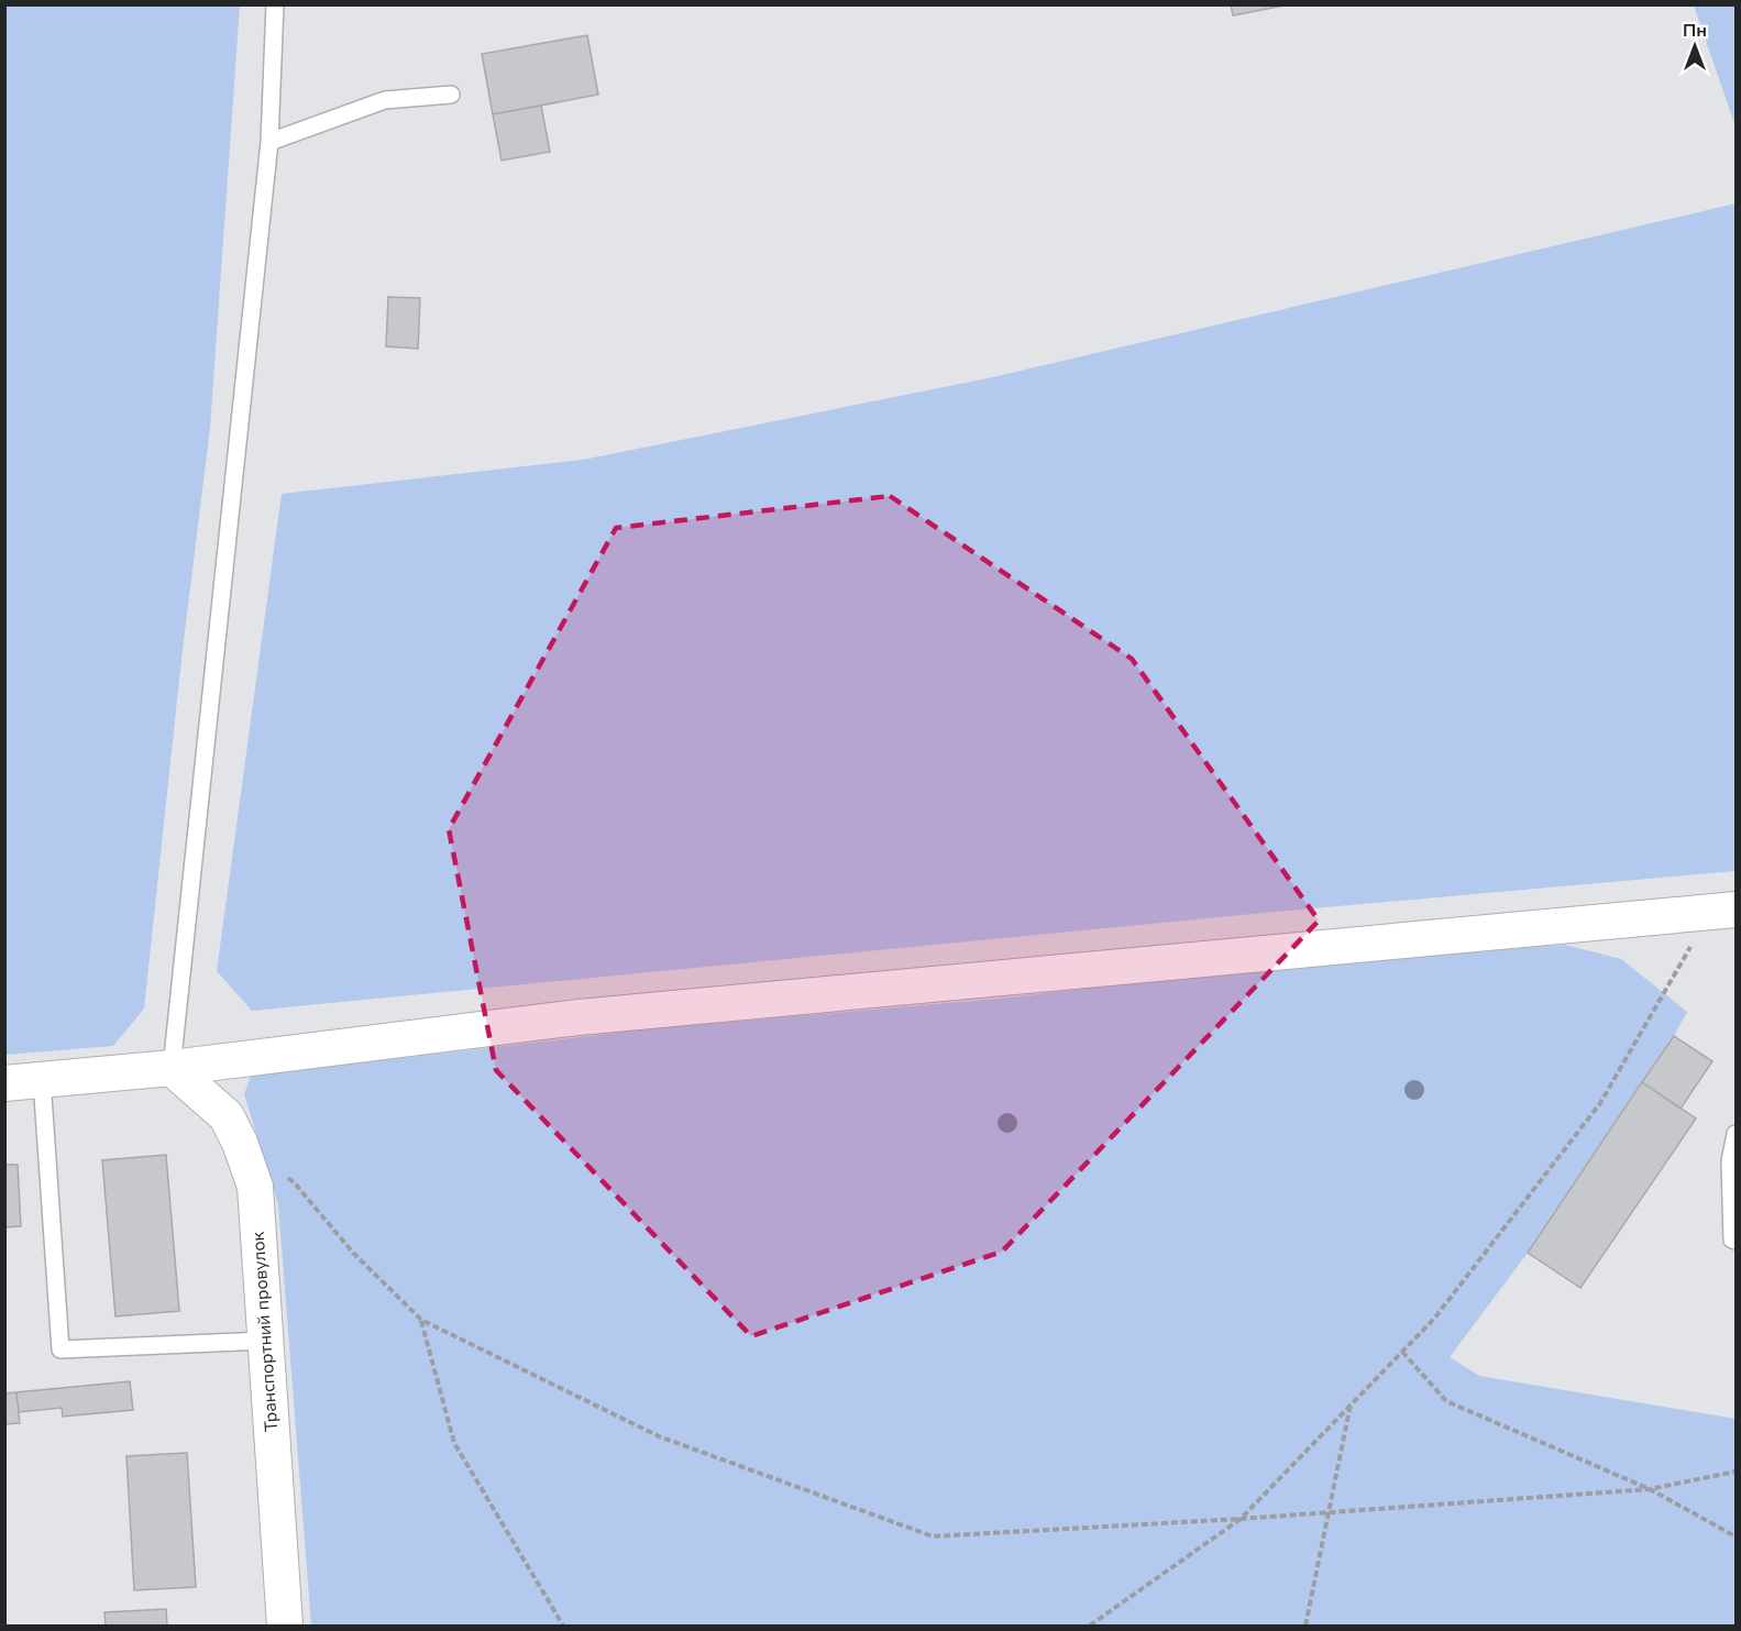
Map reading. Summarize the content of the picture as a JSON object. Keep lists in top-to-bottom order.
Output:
{
  "streets": {
    "street": ["Транспортний провулок"]
  },
  "north": "top"
}
